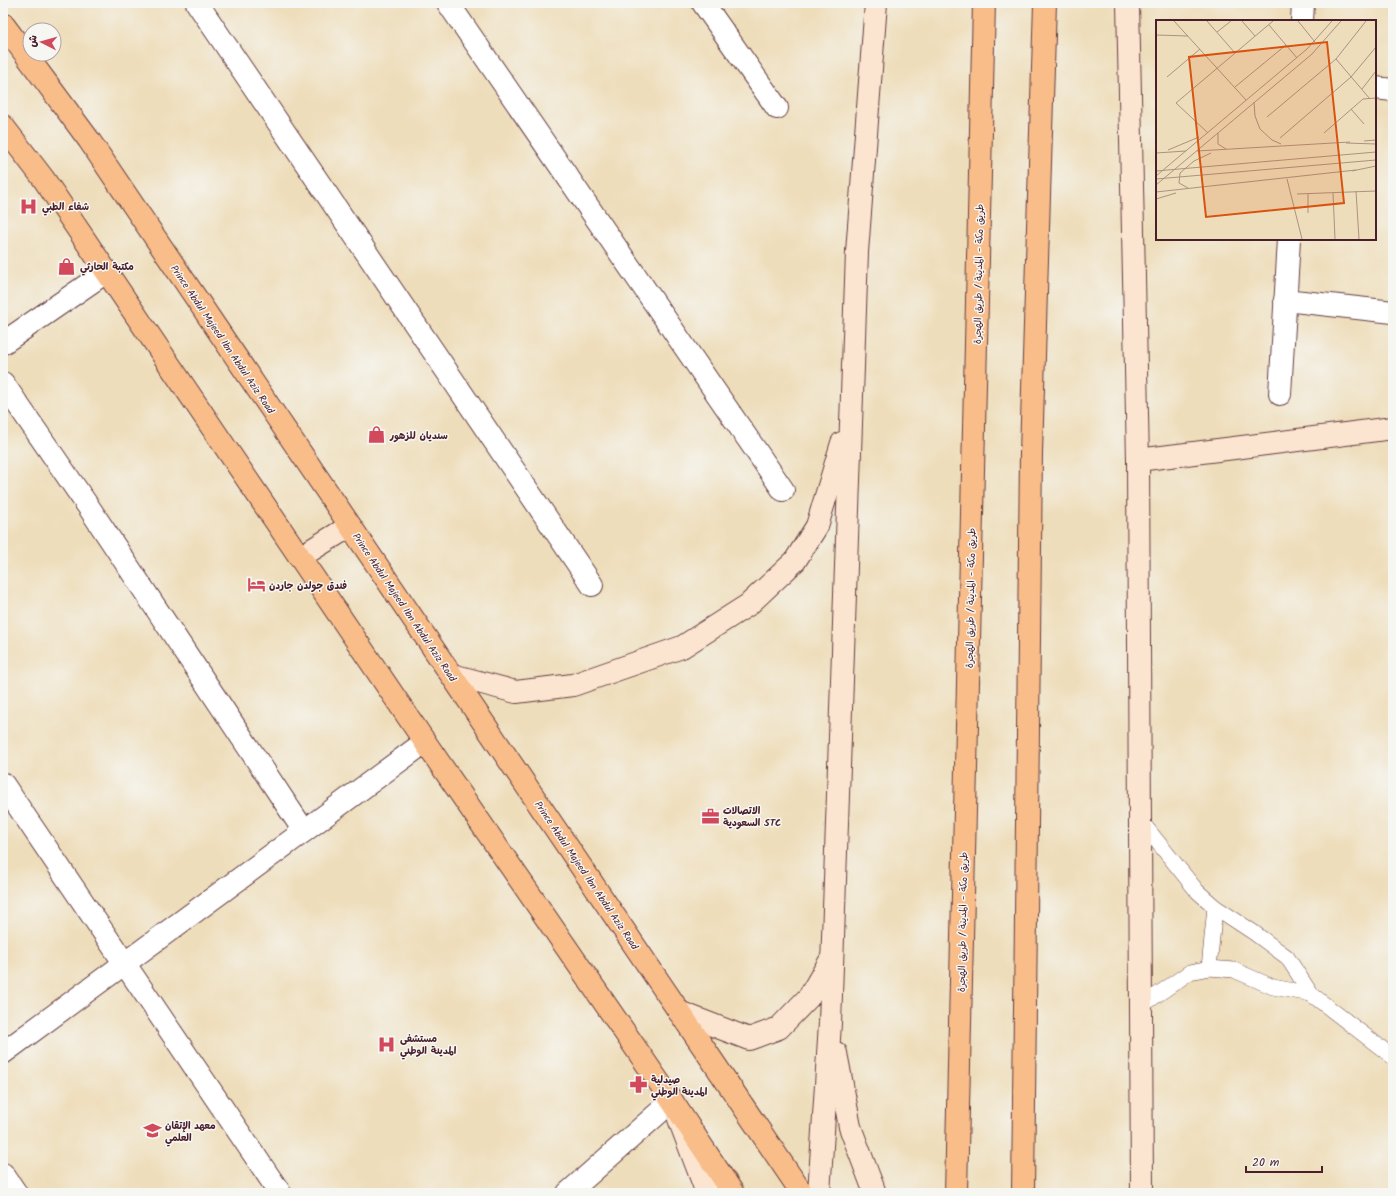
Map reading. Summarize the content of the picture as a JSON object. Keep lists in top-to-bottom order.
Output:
{
  "streets": {
    "main road": ["طريق مكة - المدينة / طريق الهجرة", "Prince Abdul Majeed Ibn Abdul Aziz Road"]
  },
  "places": {
    "hospital": ["شفاء الطبي", "مستشفى المدينة الوطني"],
    "shop": ["مكتبة الحارثي", "سنديان للزهور"],
    "hotel": ["فندق جولدن جاردن"],
    "office": ["الاتصالات السعودية STC"],
    "pharmacy": ["صيدلية المدينة الوطني"],
    "school or university": ["معهد الإتقان العلمي"]
  },
  "scale_bar": "20 m",
  "north": "left"
}
